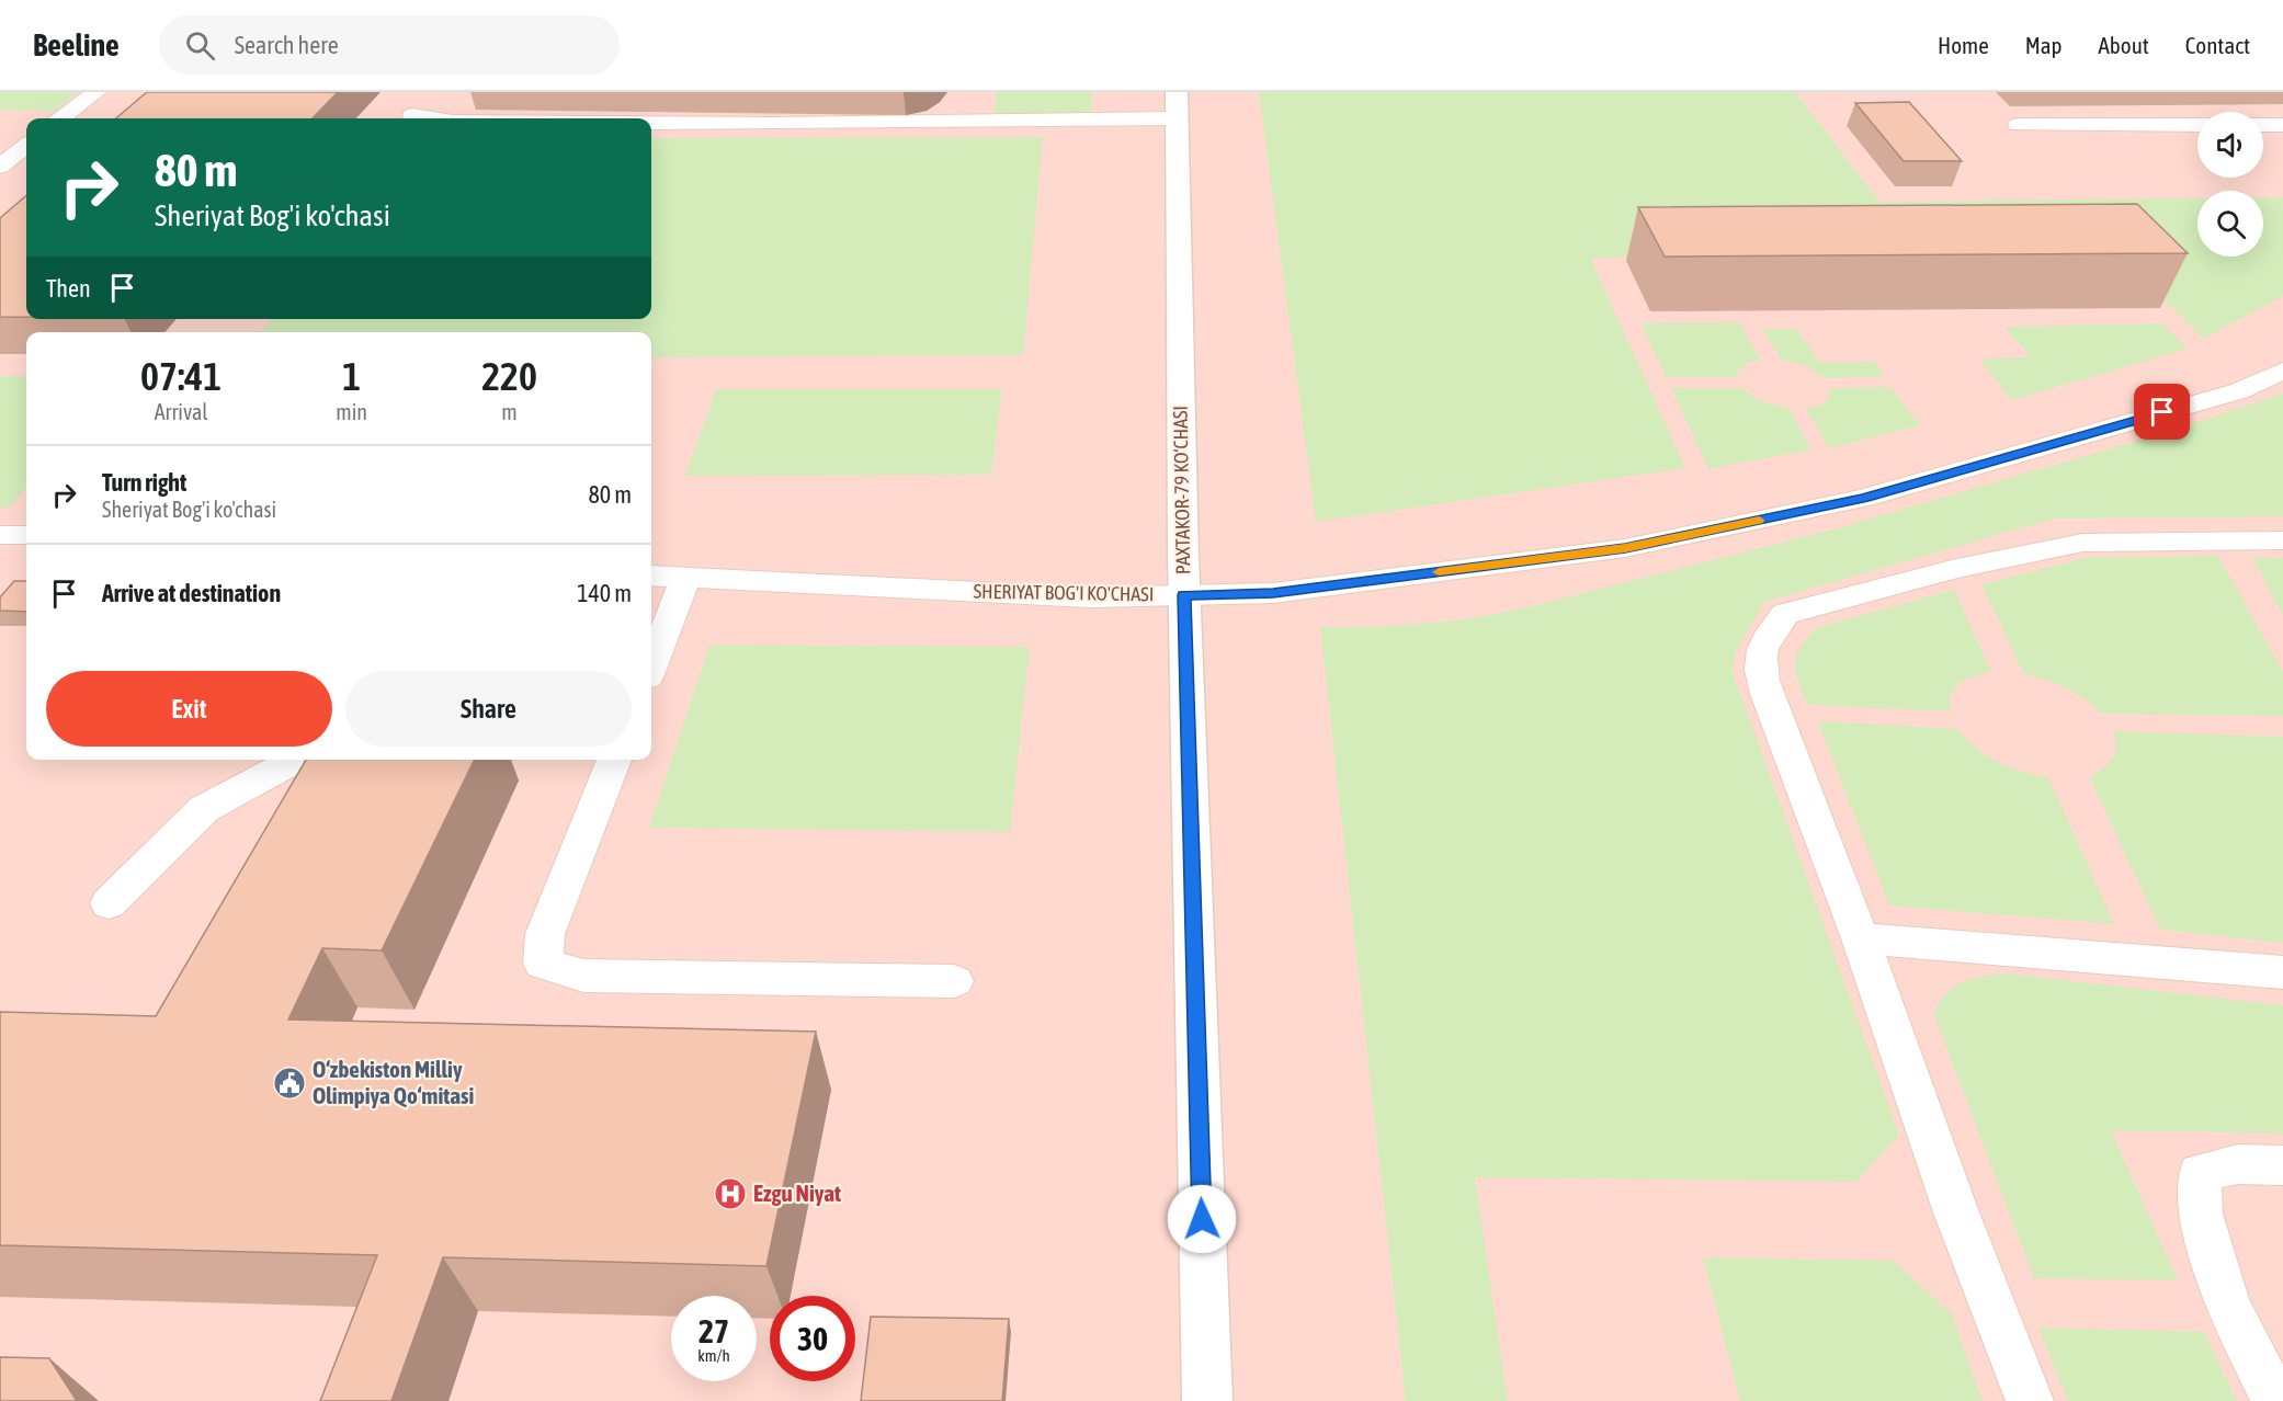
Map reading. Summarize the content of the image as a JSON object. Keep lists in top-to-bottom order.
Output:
{
  "streets": {
    "street": ["PAXTAKOR-79 KO‘CHASI"],
    "lane": ["SHERIYAT BOG'I KO'CHASI"]
  },
  "crossings": [
    ["PAXTAKOR-79 KO‘CHASI", "SHERIYAT BOG'I KO'CHASI"]
  ],
  "places": {
    "public building": ["O‘zbekiston Milliy Olimpiya Qo‘mitasi"],
    "hospital": ["Ezgu Niyat"]
  },
  "page": {
    "header": "Beeline",
    "search": "Search here",
    "nav": [
      "Home",
      "Map",
      "About",
      "Contact"
    ],
    "turn": ["80 m", "Sheriyat Bog'i ko'chasi"],
    "then": "Then",
    "eta": [
      "07:41",
      "Arrival",
      "1",
      "min",
      "220",
      "m"
    ],
    "list": [
      {
        "name": "Turn right",
        "note": "Sheriyat Bog'i ko'chasi",
        "value": "80 m"
      },
      {
        "name": "Arrive at destination",
        "value": "140 m"
      }
    ],
    "buttons": ["Exit", "Share"],
    "speed": "27 km/h",
    "limit": "30"
  }
}
